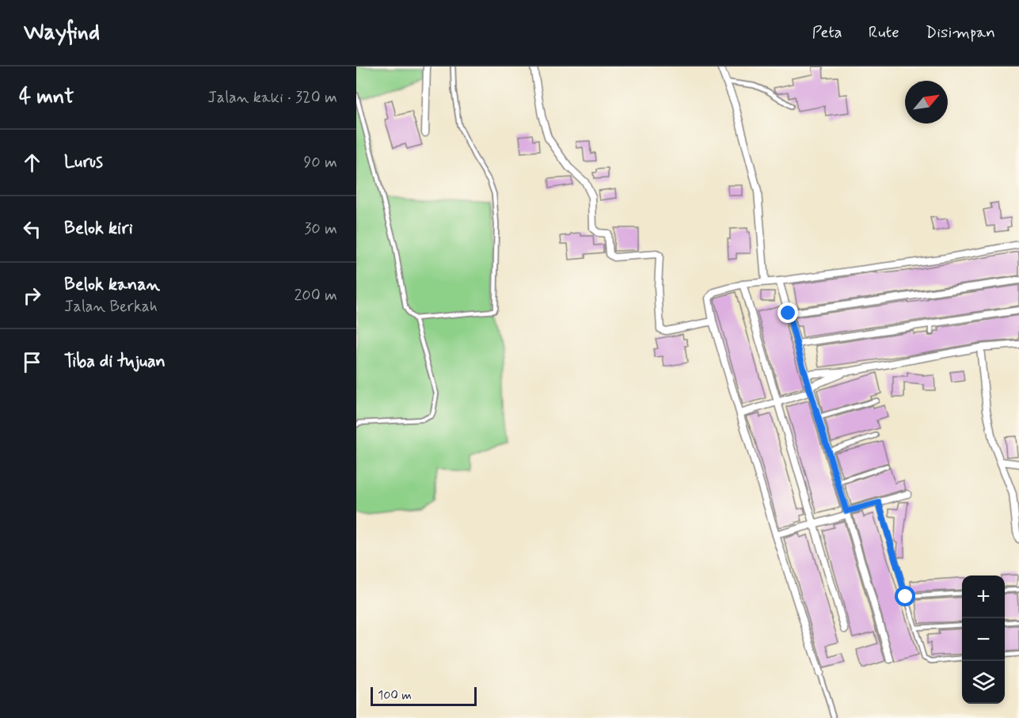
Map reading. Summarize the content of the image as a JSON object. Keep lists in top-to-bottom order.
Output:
{
  "scale_bar": "100 m",
  "north": "top right",
  "page": {
    "header": "Wayfind",
    "nav": ["Peta", "Rute", "Disimpan"],
    "heading": ["4 mnt", "Jalan kaki · 320 m"],
    "list": [
      ["Lurus", "90 m"],
      ["Belok kiri", "30 m"],
      ["Belok kanan", "Jalan Berkah", "200 m"],
      "Tiba di tujuan"
    ],
    "map_buttons": ["+", "−"],
    "scale": "100 m"
  }
}
